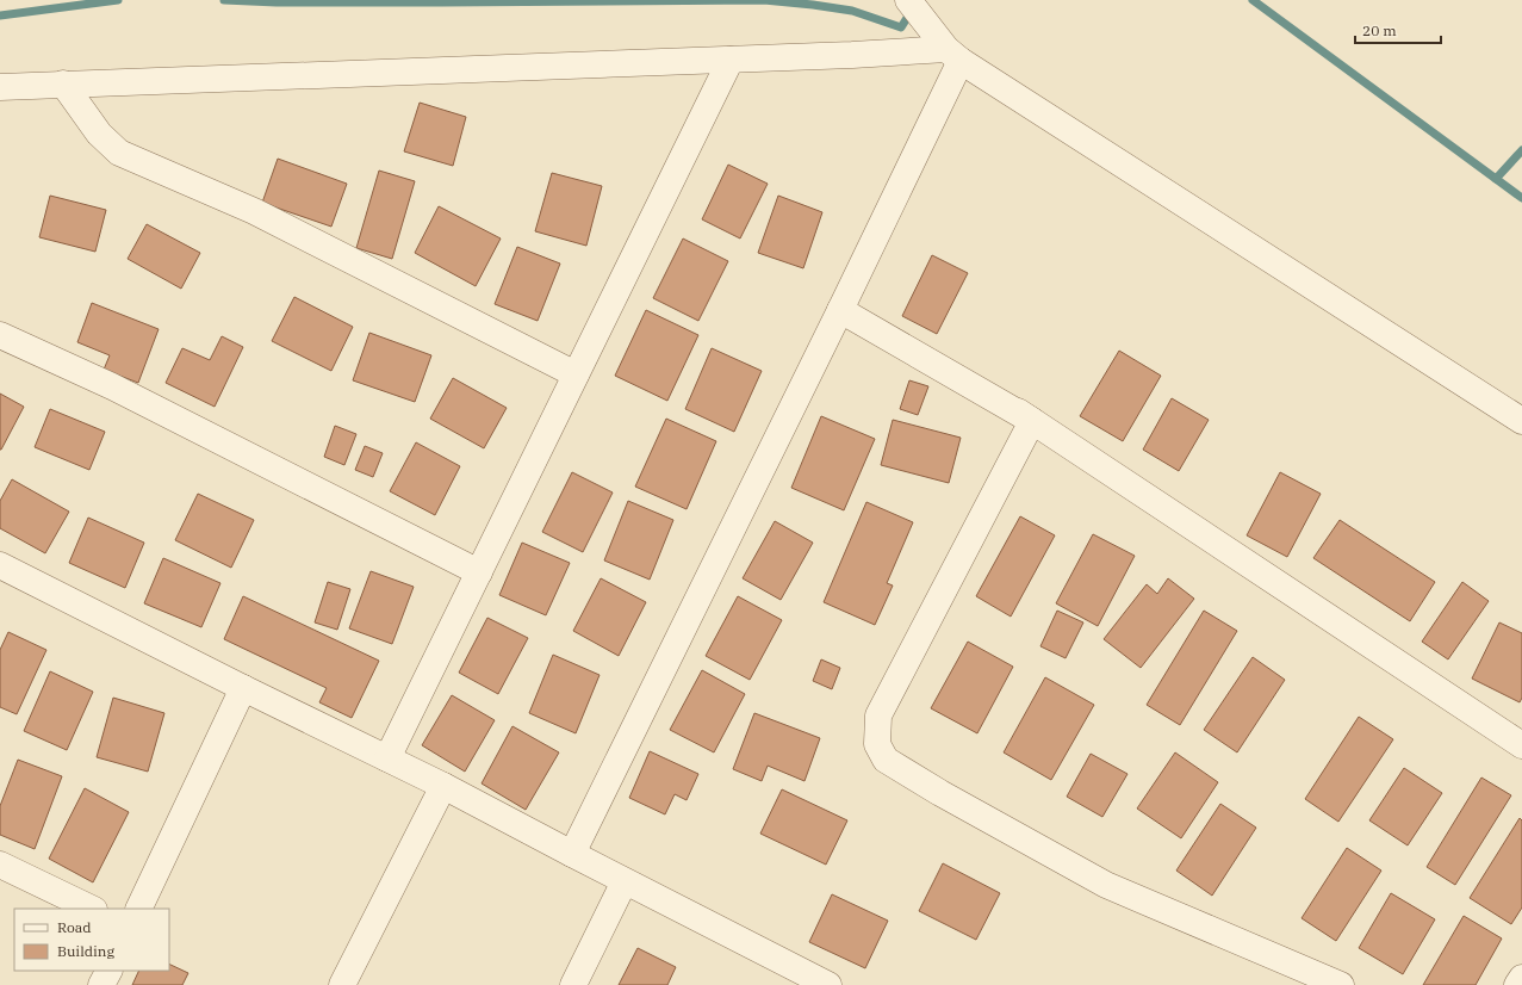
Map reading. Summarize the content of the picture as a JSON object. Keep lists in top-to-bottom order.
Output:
{
  "legend": ["Road", "Building"],
  "scale_bar": "20 m"
}
